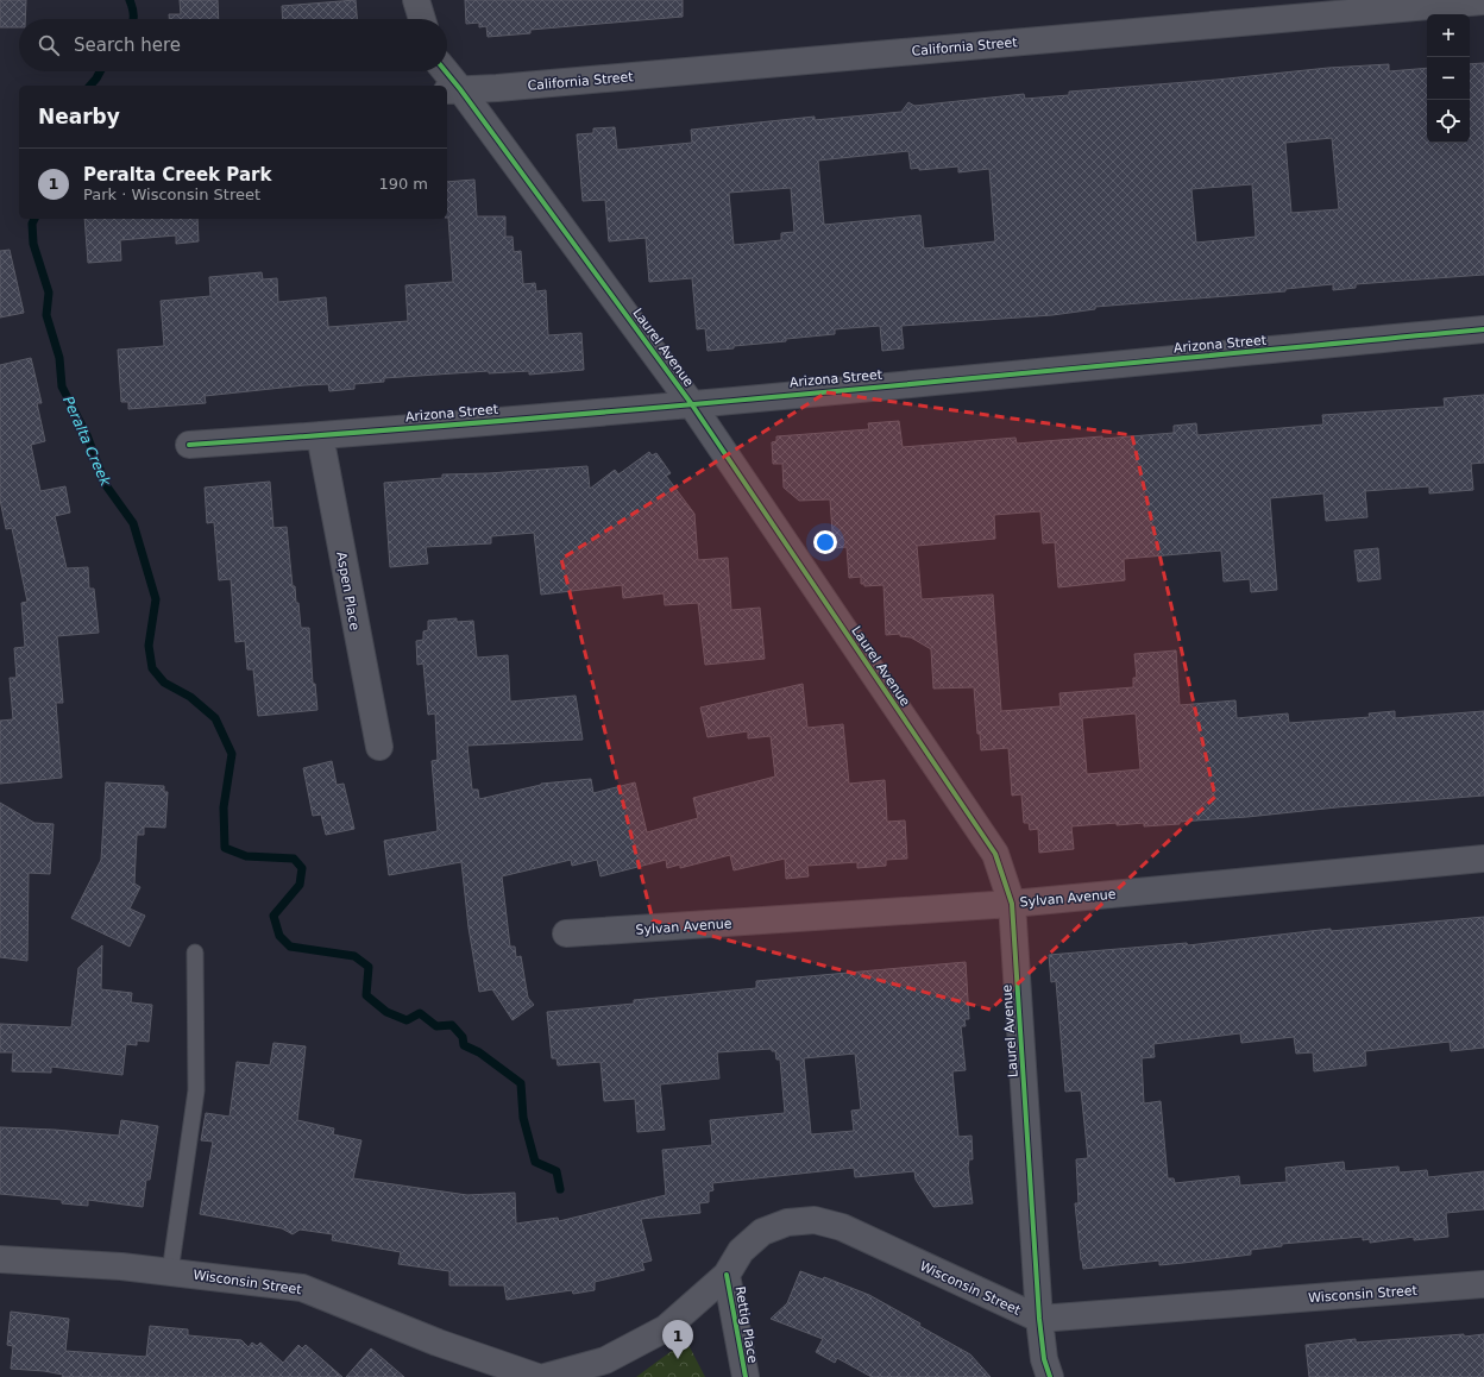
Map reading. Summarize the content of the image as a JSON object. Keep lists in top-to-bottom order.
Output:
{
  "streets": {
    "street": [
      "California Street",
      "Arizona Street",
      "Laurel Avenue",
      "Aspen Place",
      "Sylvan Avenue",
      "Wisconsin Street",
      "Rettig Place"
    ]
  },
  "crossings": [
    ["California Street", "Laurel Avenue"],
    ["Arizona Street", "Laurel Avenue"],
    ["Arizona Street", "Aspen Place"],
    ["Laurel Avenue", "Sylvan Avenue"],
    ["Laurel Avenue", "Wisconsin Street"],
    ["Wisconsin Street", "Rettig Place"]
  ],
  "water": ["Peralta Creek"],
  "page": {
    "map_buttons": ["+", "−"],
    "search": "Search here",
    "heading": "Nearby",
    "list": [
      {
        "mark": "1",
        "name": "Peralta Creek Park",
        "note": "Park · Wisconsin Street",
        "value": "190 m"
      }
    ],
    "pins": "1"
  }
}
